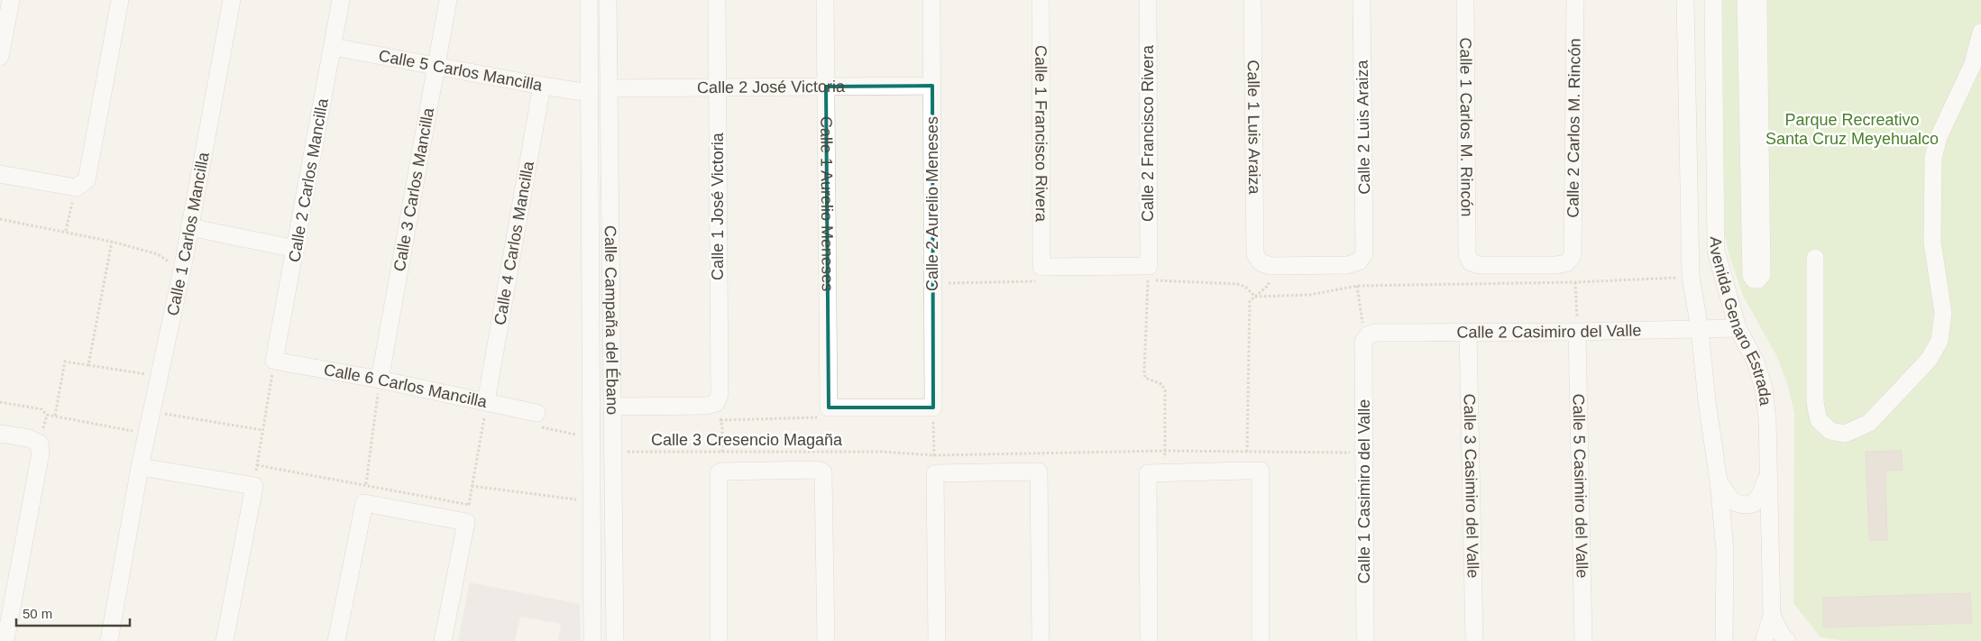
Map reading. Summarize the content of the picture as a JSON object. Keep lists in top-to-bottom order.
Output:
{
  "streets": {
    "street": [
      "Calle 5 Carlos Mancilla",
      "Calle 2 José Victoria",
      "Calle 1 Luis Araiza",
      "Calle 2 Luis Araiza",
      "Calle 1 Carlos M. Rincón",
      "Calle 2 Carlos M. Rincón",
      "Calle 1 Francisco Rivera",
      "Calle 2 Francisco Rivera",
      "Calle 2 Carlos Mancilla",
      "Calle 3 Carlos Mancilla",
      "Calle 1 Aurelio Meneses",
      "Calle 2 Aurelio Meneses",
      "Calle 1 José Victoria",
      "Calle 1 Carlos Mancilla",
      "Calle 4 Carlos Mancilla",
      "Calle Campaña del Ébano",
      "Avenida Genaro Estrada",
      "Calle 2 Casimiro del Valle",
      "Calle 6 Carlos Mancilla",
      "Calle 5 Casimiro del Valle",
      "Calle 3 Casimiro del Valle",
      "Calle 1 Casimiro del Valle"
    ],
    "path": ["Calle 3 Cresencio Magaña"]
  },
  "crossings": [
    ["Calle 5 Carlos Mancilla", "Calle 2 Carlos Mancilla"],
    ["Calle 5 Carlos Mancilla", "Calle 3 Carlos Mancilla"],
    ["Calle 5 Carlos Mancilla", "Calle 4 Carlos Mancilla"],
    ["Calle 5 Carlos Mancilla", "Calle Campaña del Ébano"],
    ["Calle 2 José Victoria", "Calle 1 Aurelio Meneses"],
    ["Calle 2 José Victoria", "Calle 2 Aurelio Meneses"],
    ["Calle 2 José Victoria", "Calle 1 José Victoria"],
    ["Calle 2 José Victoria", "Calle Campaña del Ébano"],
    ["Calle 1 Luis Araiza", "Calle 2 Luis Araiza"],
    ["Calle 1 Carlos M. Rincón", "Calle 2 Carlos M. Rincón"],
    ["Calle 1 Francisco Rivera", "Calle 2 Francisco Rivera"],
    ["Calle 2 Carlos Mancilla", "Calle 6 Carlos Mancilla"],
    ["Calle 3 Carlos Mancilla", "Calle 6 Carlos Mancilla"],
    ["Calle 4 Carlos Mancilla", "Calle 6 Carlos Mancilla"],
    ["Calle Campaña del Ébano", "Calle 3 Cresencio Magaña"],
    ["Avenida Genaro Estrada", "Calle 2 Casimiro del Valle"],
    ["Calle 2 Casimiro del Valle", "Calle 5 Casimiro del Valle"],
    ["Calle 2 Casimiro del Valle", "Calle 3 Casimiro del Valle"],
    ["Calle 2 Casimiro del Valle", "Calle 1 Casimiro del Valle"],
    ["Calle 3 Cresencio Magaña", "Calle 1 Casimiro del Valle"]
  ],
  "parks": ["Parque Recreativo Santa Cruz Meyehualco"],
  "scale_bar": "50 m"
}
